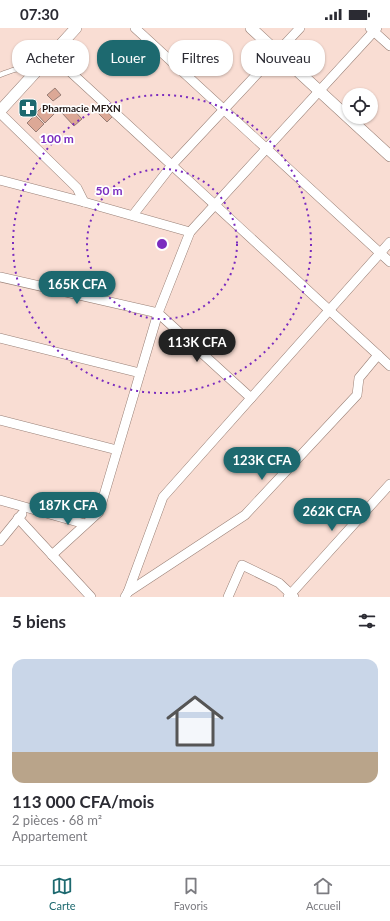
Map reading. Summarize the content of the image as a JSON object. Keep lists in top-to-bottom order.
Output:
{
  "places": {
    "pharmacy": ["Pharmacie MFXN"]
  },
  "page": {
    "status": "07:30",
    "chip": [
      "Acheter",
      "Louer",
      "Filtres",
      "Nouveau"
    ],
    "price": [
      "165K CFA",
      "113K CFA",
      "123K CFA",
      "187K CFA",
      "262K CFA"
    ],
    "heading": "5 biens",
    "list": [
      {
        "name": "113 000 CFA/mois",
        "note": "2 pièces · 68 m² · Appartement"
      }
    ],
    "tabs": ["Carte", "Favoris", "Accueil"]
  },
  "rings": ["100 m", "50 m"]
}
